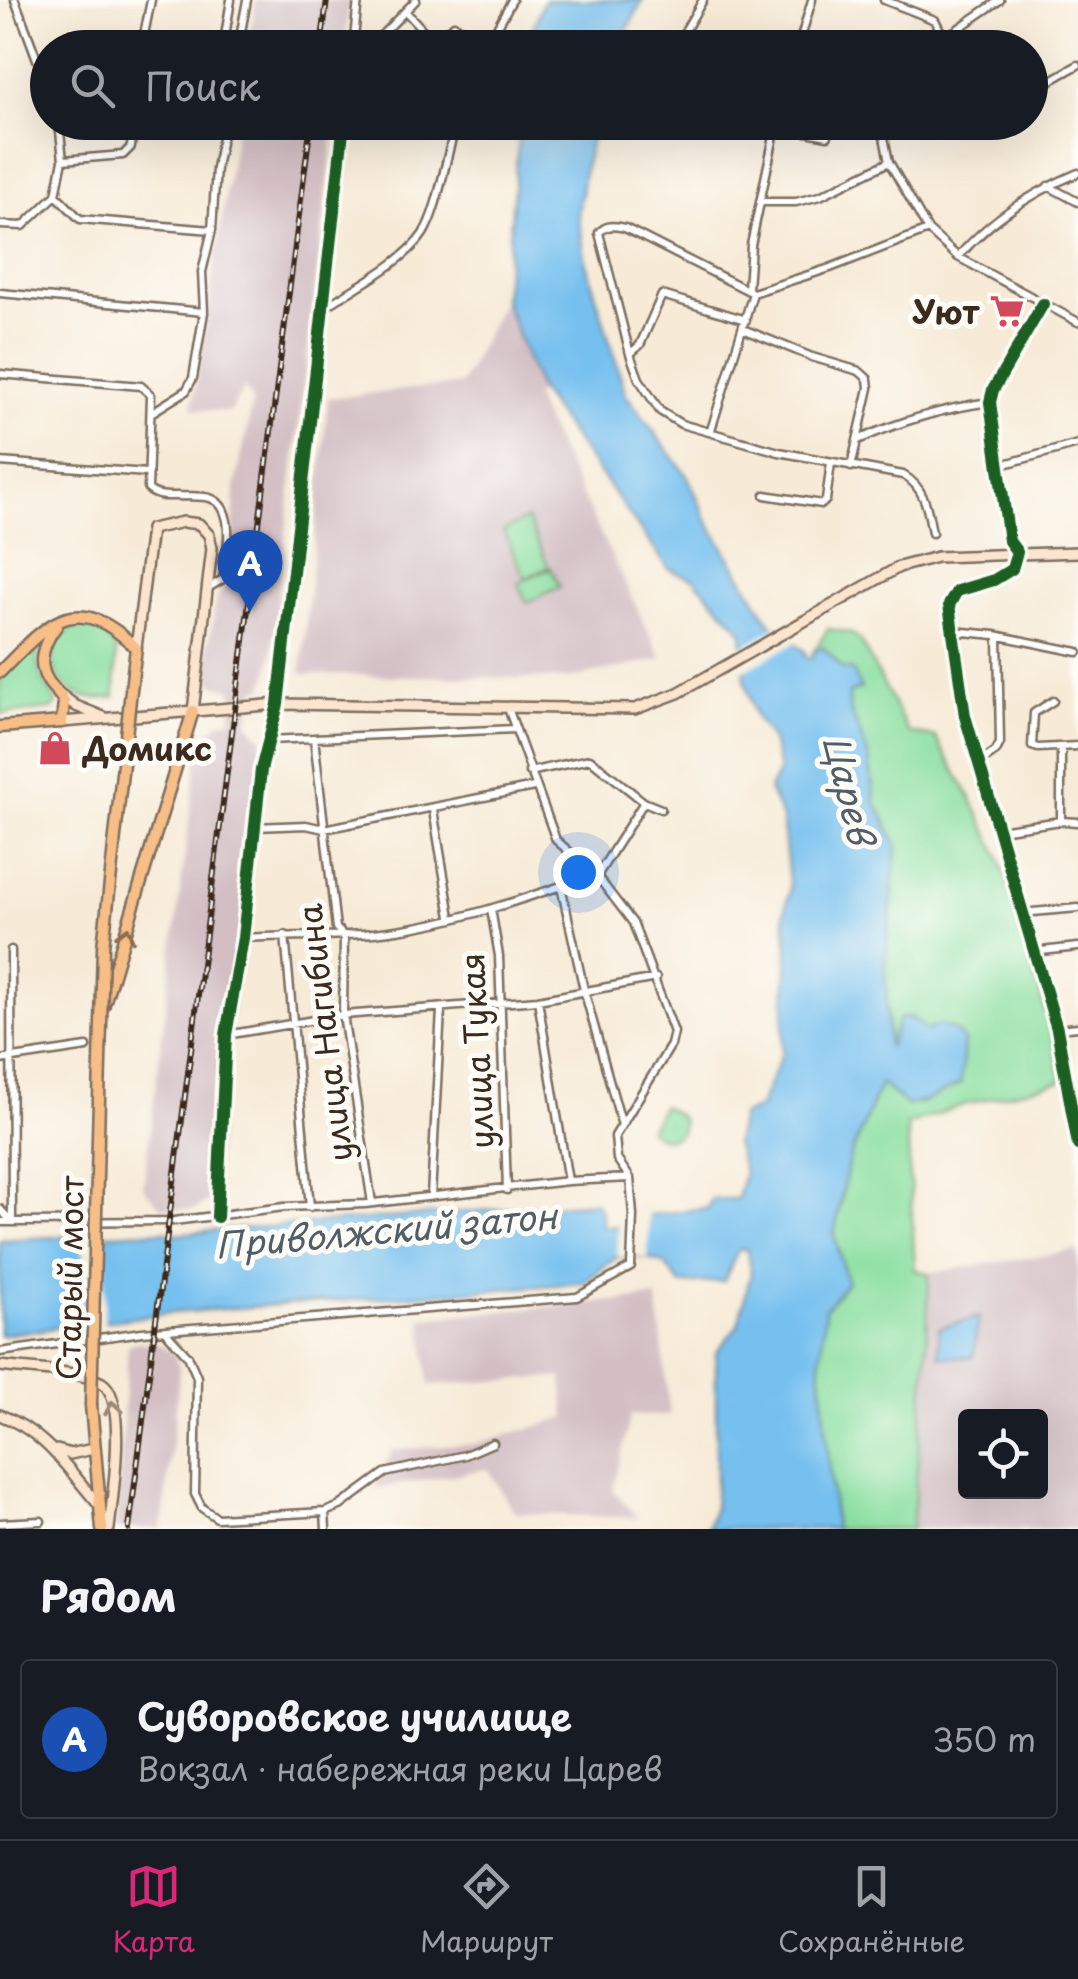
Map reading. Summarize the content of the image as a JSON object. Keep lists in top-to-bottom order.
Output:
{
  "streets": {
    "main road": ["Старый мост"],
    "street": ["улица Нагибина", "улица Тукая"]
  },
  "water": ["Царев", "Приволжский затон"],
  "places": {
    "supermarket": ["Уют"],
    "shop": ["Домикс"]
  },
  "page": {
    "search": "Поиск",
    "pins": "A",
    "heading": "Рядом",
    "list": [
      {
        "mark": "A",
        "name": "Суворовское училище",
        "note": "Вокзал · набережная реки Царев",
        "value": "350 m"
      }
    ],
    "nav": ["Карта", "Маршрут", "Сохранённые"]
  }
}
